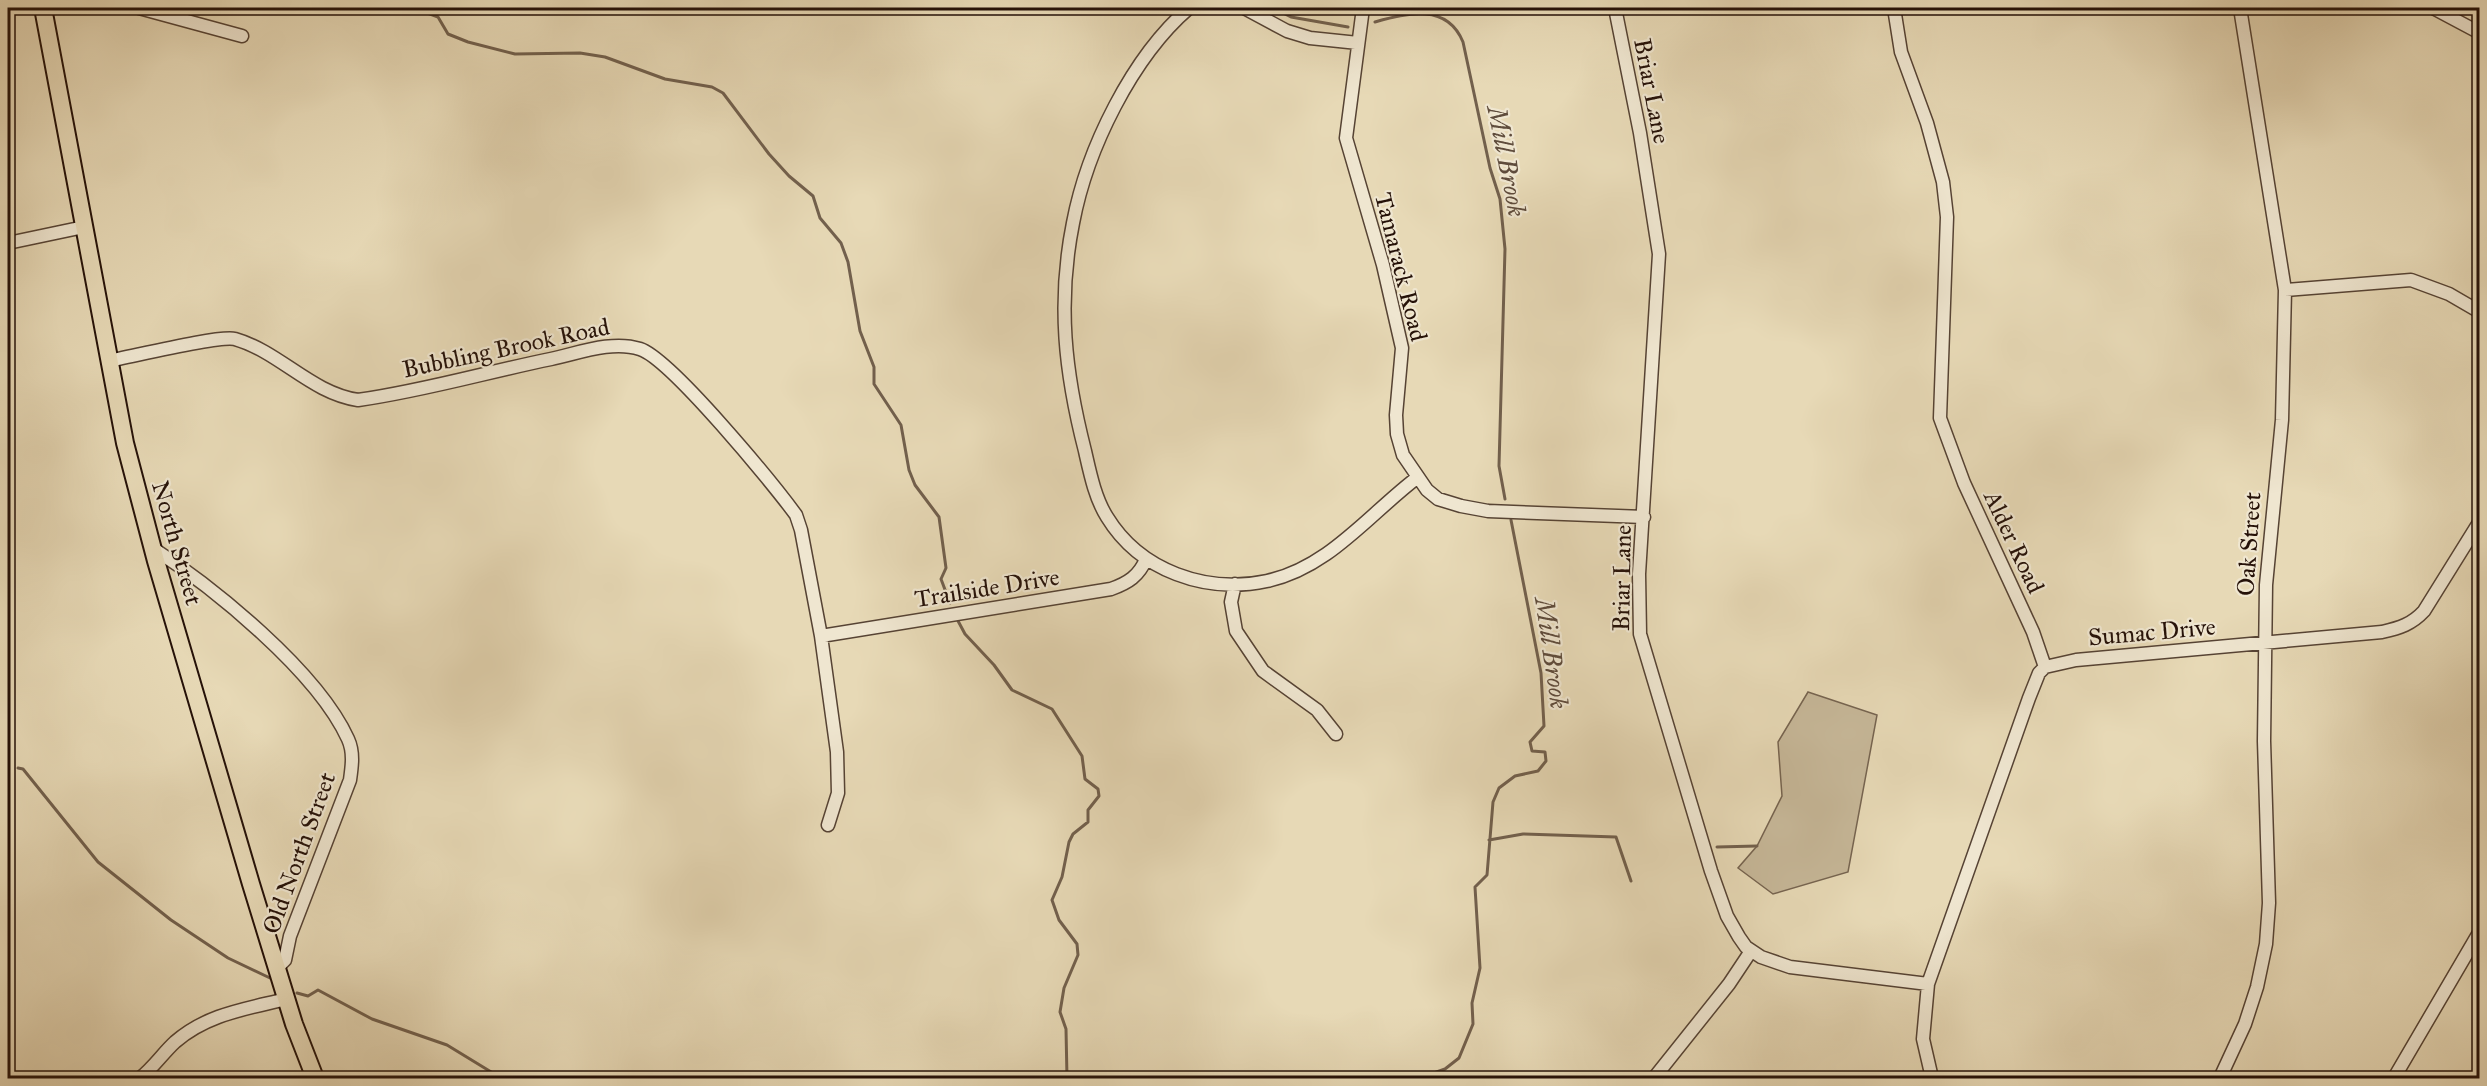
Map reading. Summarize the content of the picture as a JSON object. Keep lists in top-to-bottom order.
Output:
{
  "streets": {
    "main road": ["North Street"],
    "street": [
      "Briar Lane",
      "Tamarack Road",
      "Bubbling Brook Road",
      "Alder Road",
      "Oak Street",
      "Trailside Drive",
      "Sumac Drive",
      "Old North Street"
    ]
  },
  "crossings": [
    ["Briar Lane", "Tamarack Road"],
    ["Bubbling Brook Road", "North Street"],
    ["Bubbling Brook Road", "Trailside Drive"],
    ["Alder Road", "Sumac Drive"],
    ["North Street", "Old North Street"],
    ["Oak Street", "Sumac Drive"]
  ],
  "water": ["Mill Brook"]
}
